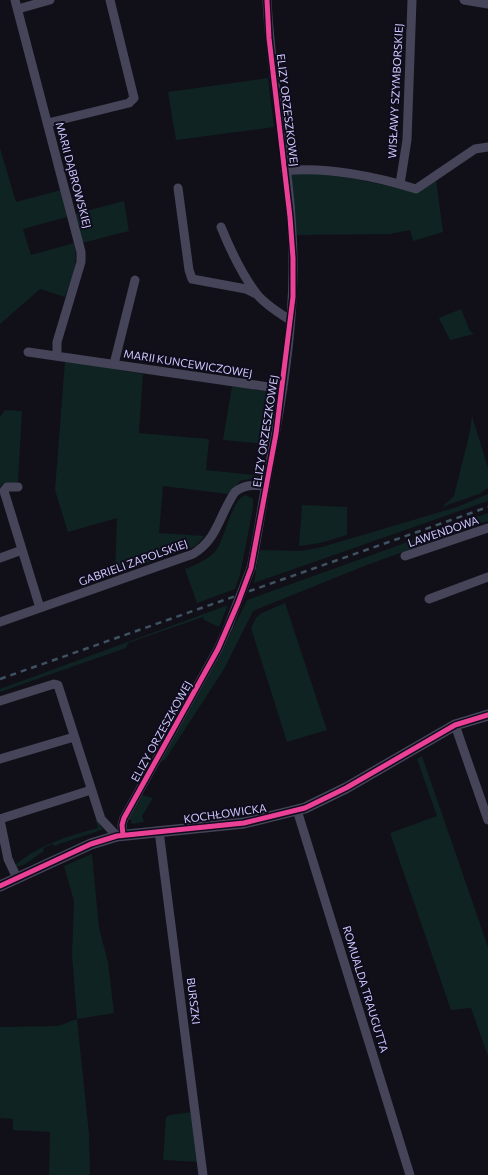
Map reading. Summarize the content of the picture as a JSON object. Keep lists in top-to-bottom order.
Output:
{
  "streets": {
    "street": [
      "WISŁAWY SZYMBORSKIEJ",
      "ELIZY ORZESZKOWEJ",
      "MARII DĄBROWSKIEJ",
      "MARII KUNCEWICZOWEJ",
      "LAWENDOWA",
      "GABRIELI ZAPOLSKIEJ",
      "KOCHŁOWICKA",
      "ROMUALDA TRAUGUTTA",
      "BURSZKI"
    ]
  },
  "crossings": [
    ["ELIZY ORZESZKOWEJ", "MARII KUNCEWICZOWEJ"],
    ["ELIZY ORZESZKOWEJ", "GABRIELI ZAPOLSKIEJ"],
    ["ELIZY ORZESZKOWEJ", "KOCHŁOWICKA"],
    ["MARII DĄBROWSKIEJ", "MARII KUNCEWICZOWEJ"],
    ["KOCHŁOWICKA", "ROMUALDA TRAUGUTTA"],
    ["KOCHŁOWICKA", "BURSZKI"]
  ]
}
